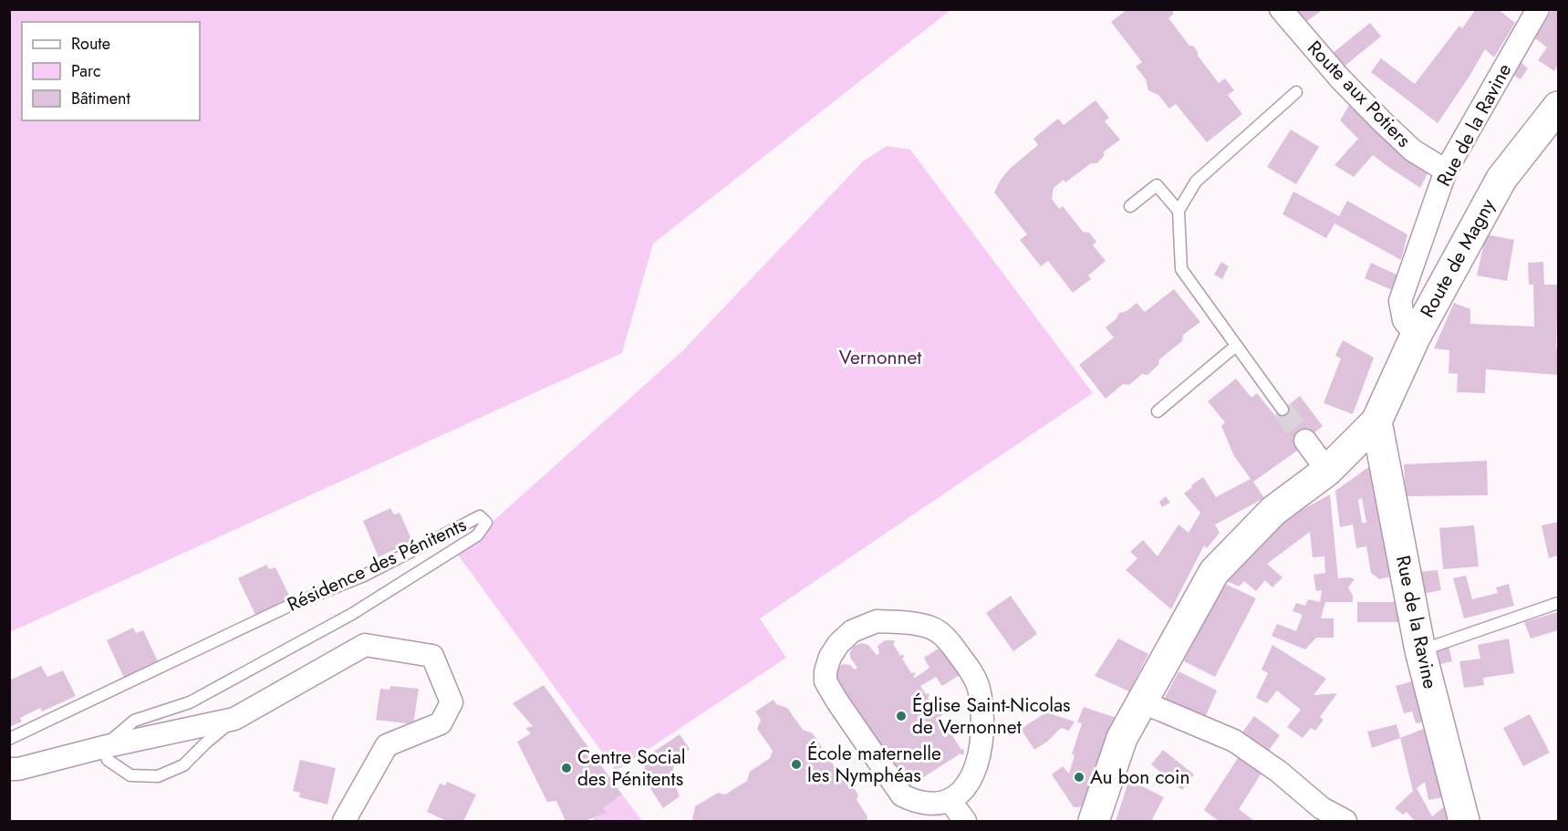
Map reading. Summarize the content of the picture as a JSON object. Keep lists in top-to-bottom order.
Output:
{
  "streets": {
    "main road": ["Rue de la Ravine", "Route de Magny"],
    "street": ["Route aux Potiers", "Résidence des Pénitents"]
  },
  "crossings": [
    ["Route aux Potiers", "Rue de la Ravine"],
    ["Rue de la Ravine", "Route de Magny"]
  ],
  "parks": ["Vernonnet"],
  "places": [
    "Église Saint-Nicolas de Vernonnet",
    "École maternelle les Nymphéas",
    "Centre Social des Pénitents",
    "Au bon coin"
  ],
  "legend": ["Route", "Parc", "Bâtiment"]
}
